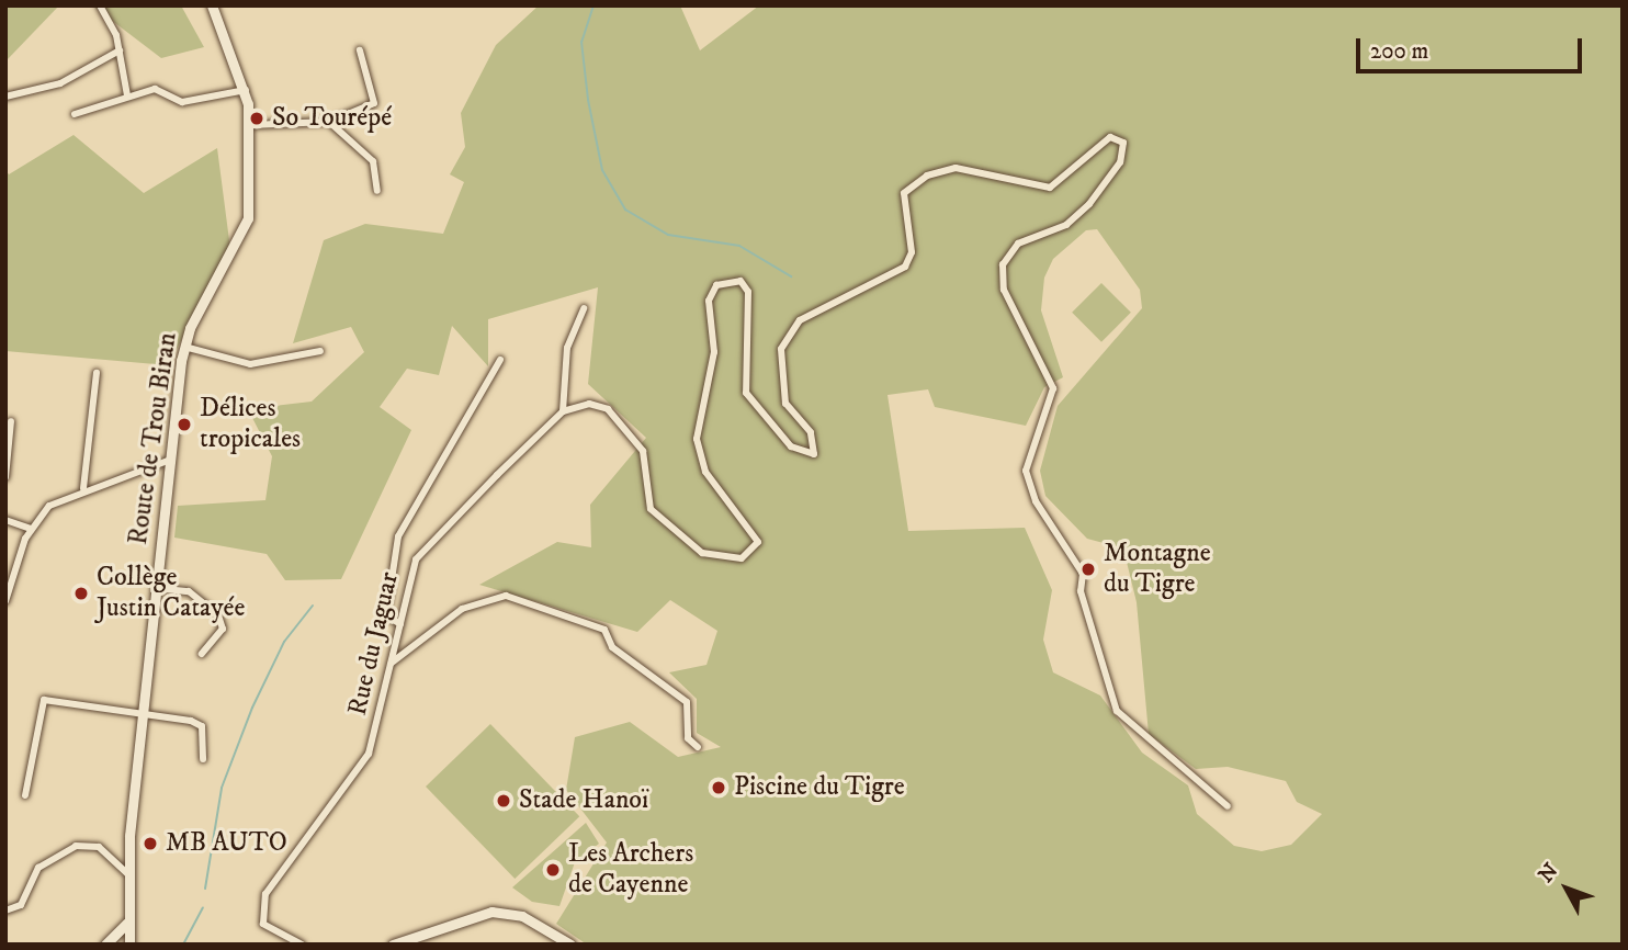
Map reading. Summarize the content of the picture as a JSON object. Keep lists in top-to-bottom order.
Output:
{
  "streets": {
    "main road": ["Route de Trou Biran"],
    "street": ["Rue du Jaguar"]
  },
  "places": [
    "So Tourépé",
    "Délices tropicales",
    "Montagne du Tigre",
    "Collège Justin Catayée",
    "Piscine du Tigre",
    "Stade Hanoï",
    "MB AUTO",
    "Les Archers de Cayenne"
  ],
  "scale_bar": "200 m",
  "north": "top left"
}
